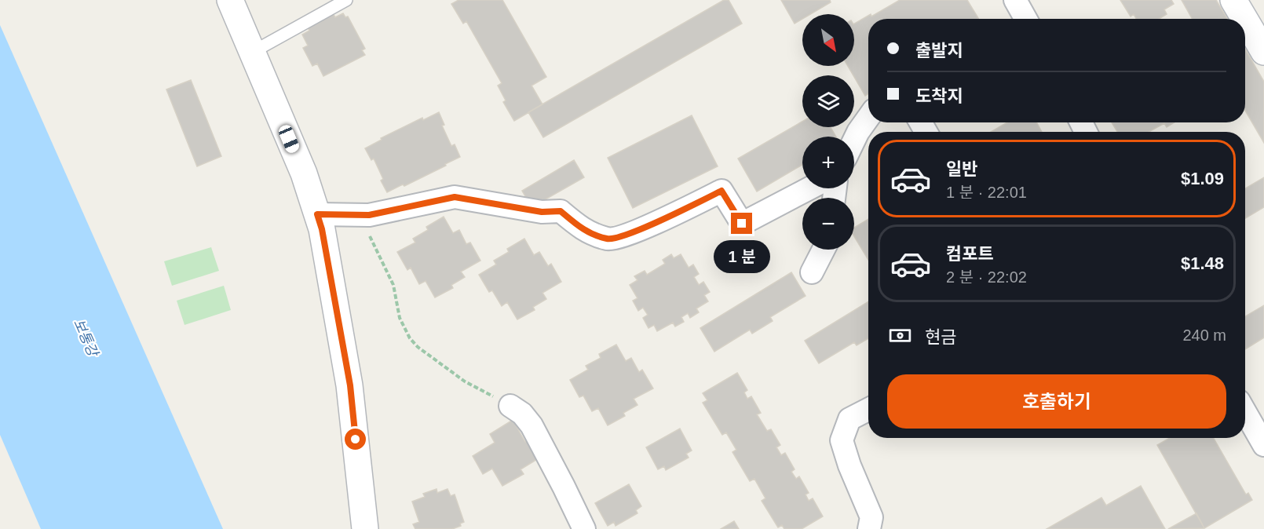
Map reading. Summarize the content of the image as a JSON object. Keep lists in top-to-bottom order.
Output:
{
  "water": ["보통강"],
  "north": "bottom right",
  "page": {
    "map_buttons": ["+", "−"],
    "banner": ["출발지", "도착지"],
    "list": [
      {
        "name": "일반",
        "note": "1 분 · 22:01",
        "value": "$1.09"
      },
      {
        "name": "컴포트",
        "note": "2 분 · 22:02",
        "value": "$1.48"
      }
    ],
    "bubble": "1 분",
    "pay": ["현금", "240 m"],
    "buttons": "호출하기"
  }
}
